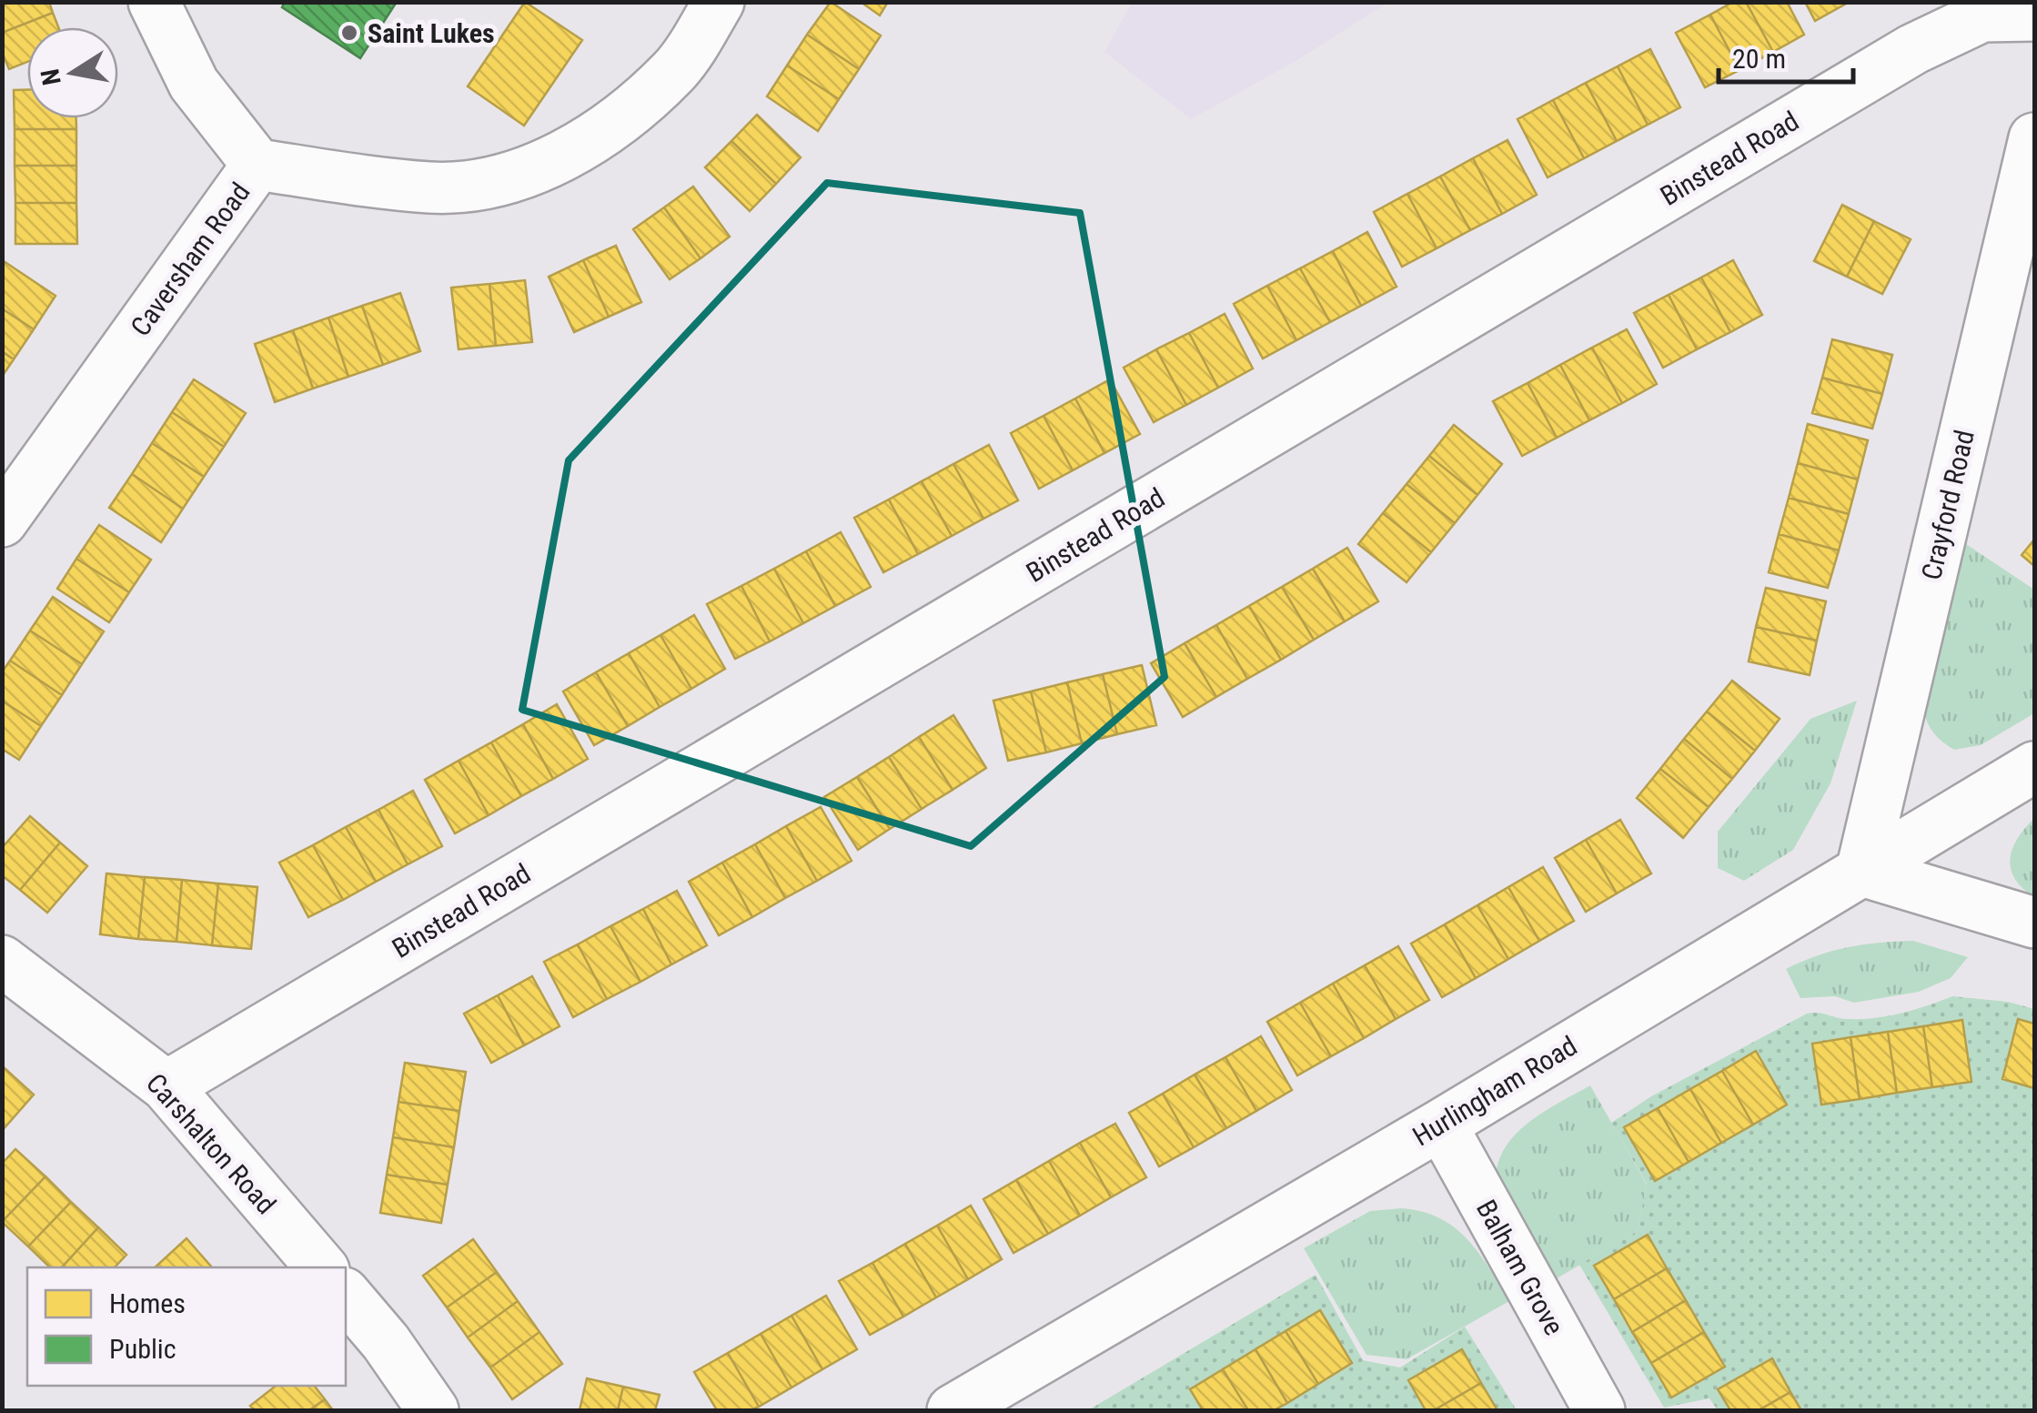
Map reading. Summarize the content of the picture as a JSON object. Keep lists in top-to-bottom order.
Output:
{
  "streets": {
    "street": [
      "Binstead Road",
      "Caversham Road",
      "Crayford Road",
      "Hurlingham Road",
      "Carshalton Road",
      "Balham Grove"
    ]
  },
  "crossings": [
    ["Binstead Road", "Carshalton Road"],
    ["Crayford Road", "Hurlingham Road"],
    ["Hurlingham Road", "Balham Grove"]
  ],
  "places": ["Saint Lukes"],
  "legend": ["Homes", "Public"],
  "scale_bar": "20 m",
  "north": "left"
}
